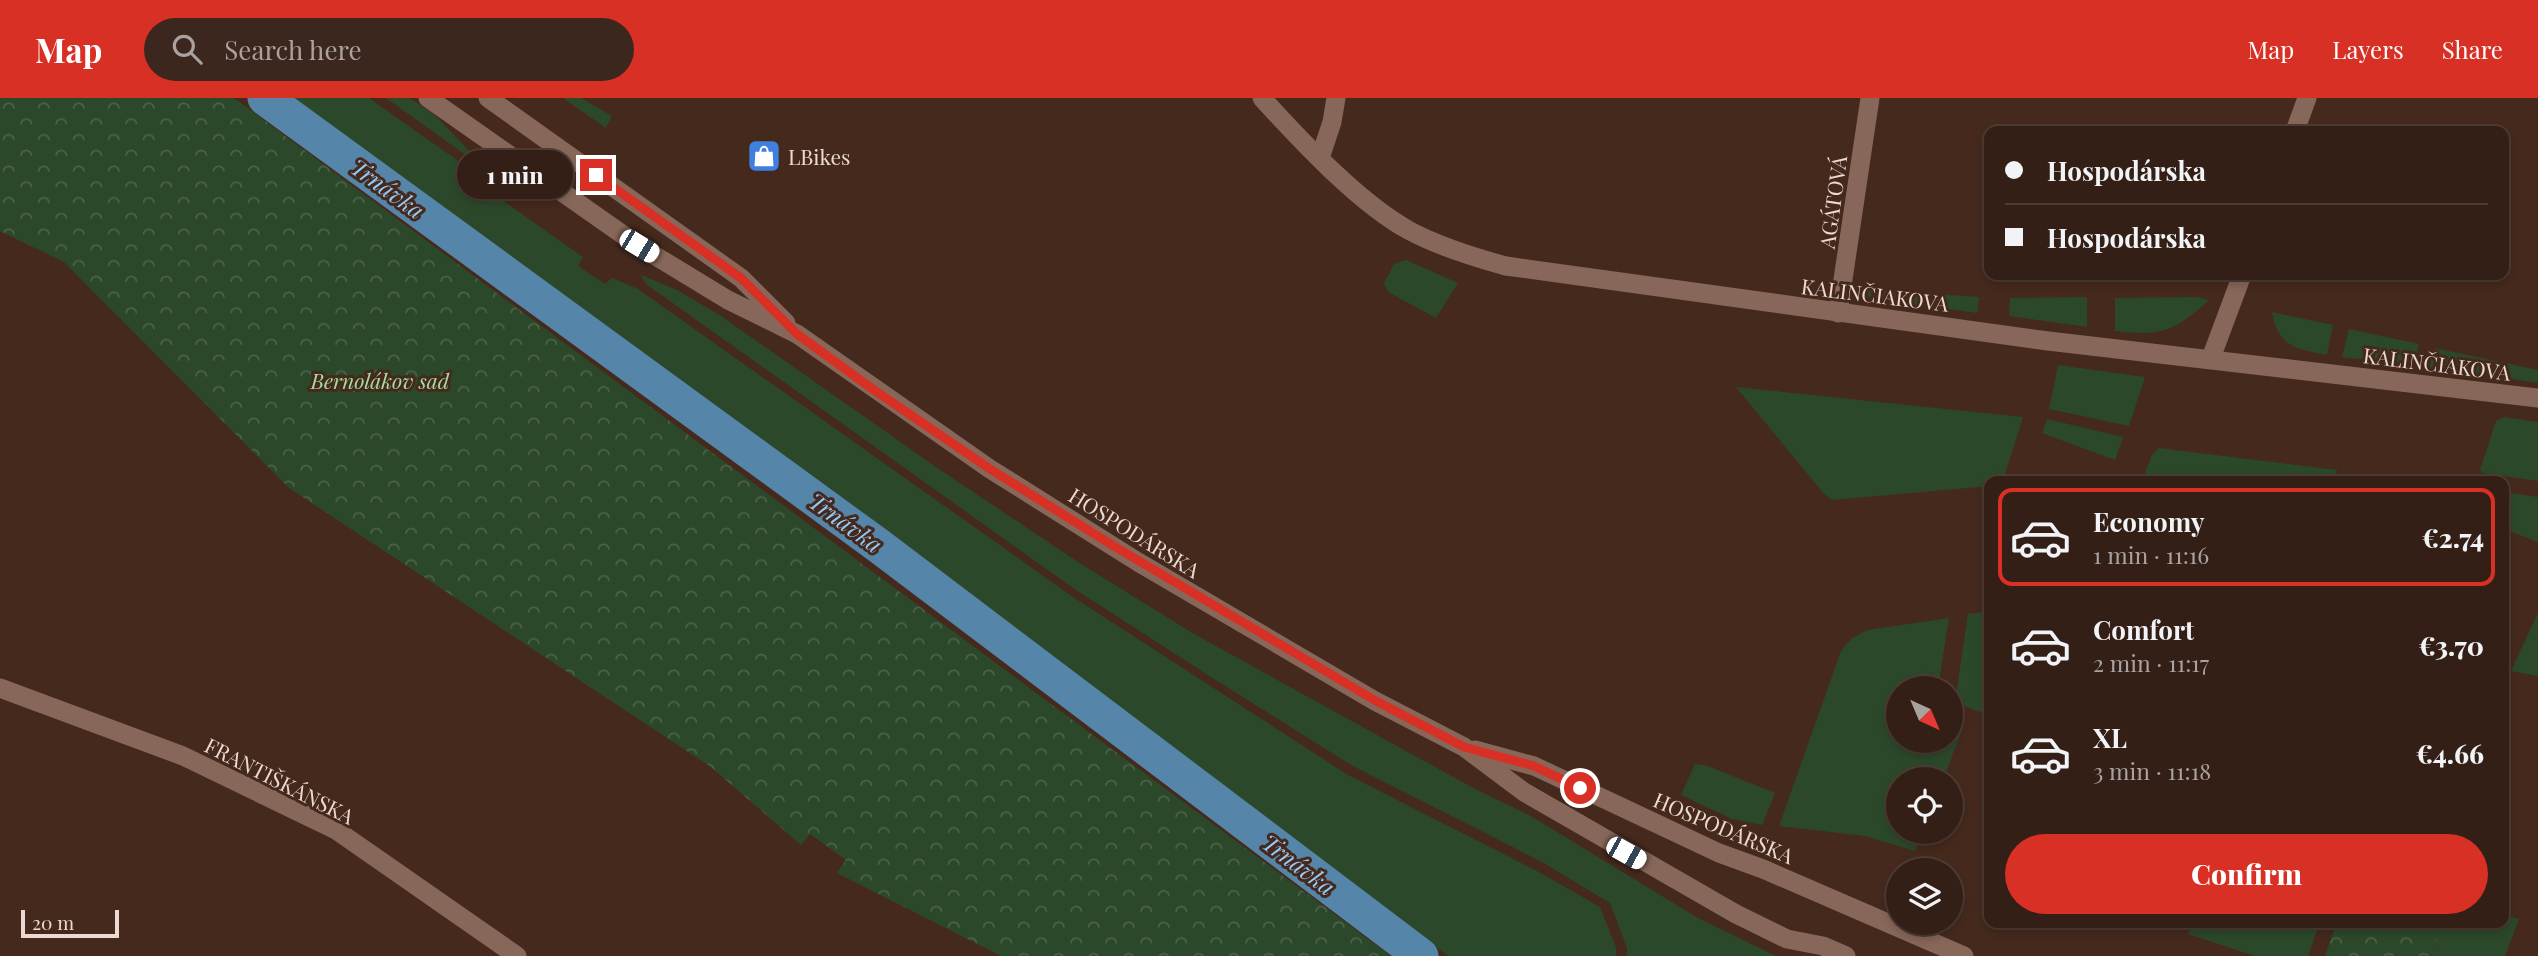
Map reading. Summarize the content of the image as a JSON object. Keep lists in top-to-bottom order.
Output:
{
  "streets": {
    "street": [
      "AGÁTOVÁ",
      "KALINČIAKOVA",
      "HOSPODÁRSKA",
      "FRANTIŠKÁNSKA"
    ]
  },
  "crossings": [
    ["AGÁTOVÁ", "KALINČIAKOVA"]
  ],
  "water": ["Trnávka"],
  "parks": ["Bernolákov sad"],
  "places": {
    "shop": ["LBikes"]
  },
  "scale_bar": "20 m",
  "north": "bottom right",
  "page": {
    "header": "Map",
    "search": "Search here",
    "nav": ["Map", "Layers", "Share"],
    "banner": ["Hospodárska", "Hospodárska"],
    "bubble": "1 min",
    "list": [
      {
        "name": "Economy",
        "note": "1 min · 11:16",
        "value": "€2.74"
      },
      {
        "name": "Comfort",
        "note": "2 min · 11:17",
        "value": "€3.70"
      },
      {
        "name": "XL",
        "note": "3 min · 11:18",
        "value": "€4.66"
      }
    ],
    "buttons": "Confirm",
    "scale": "20 m"
  }
}
